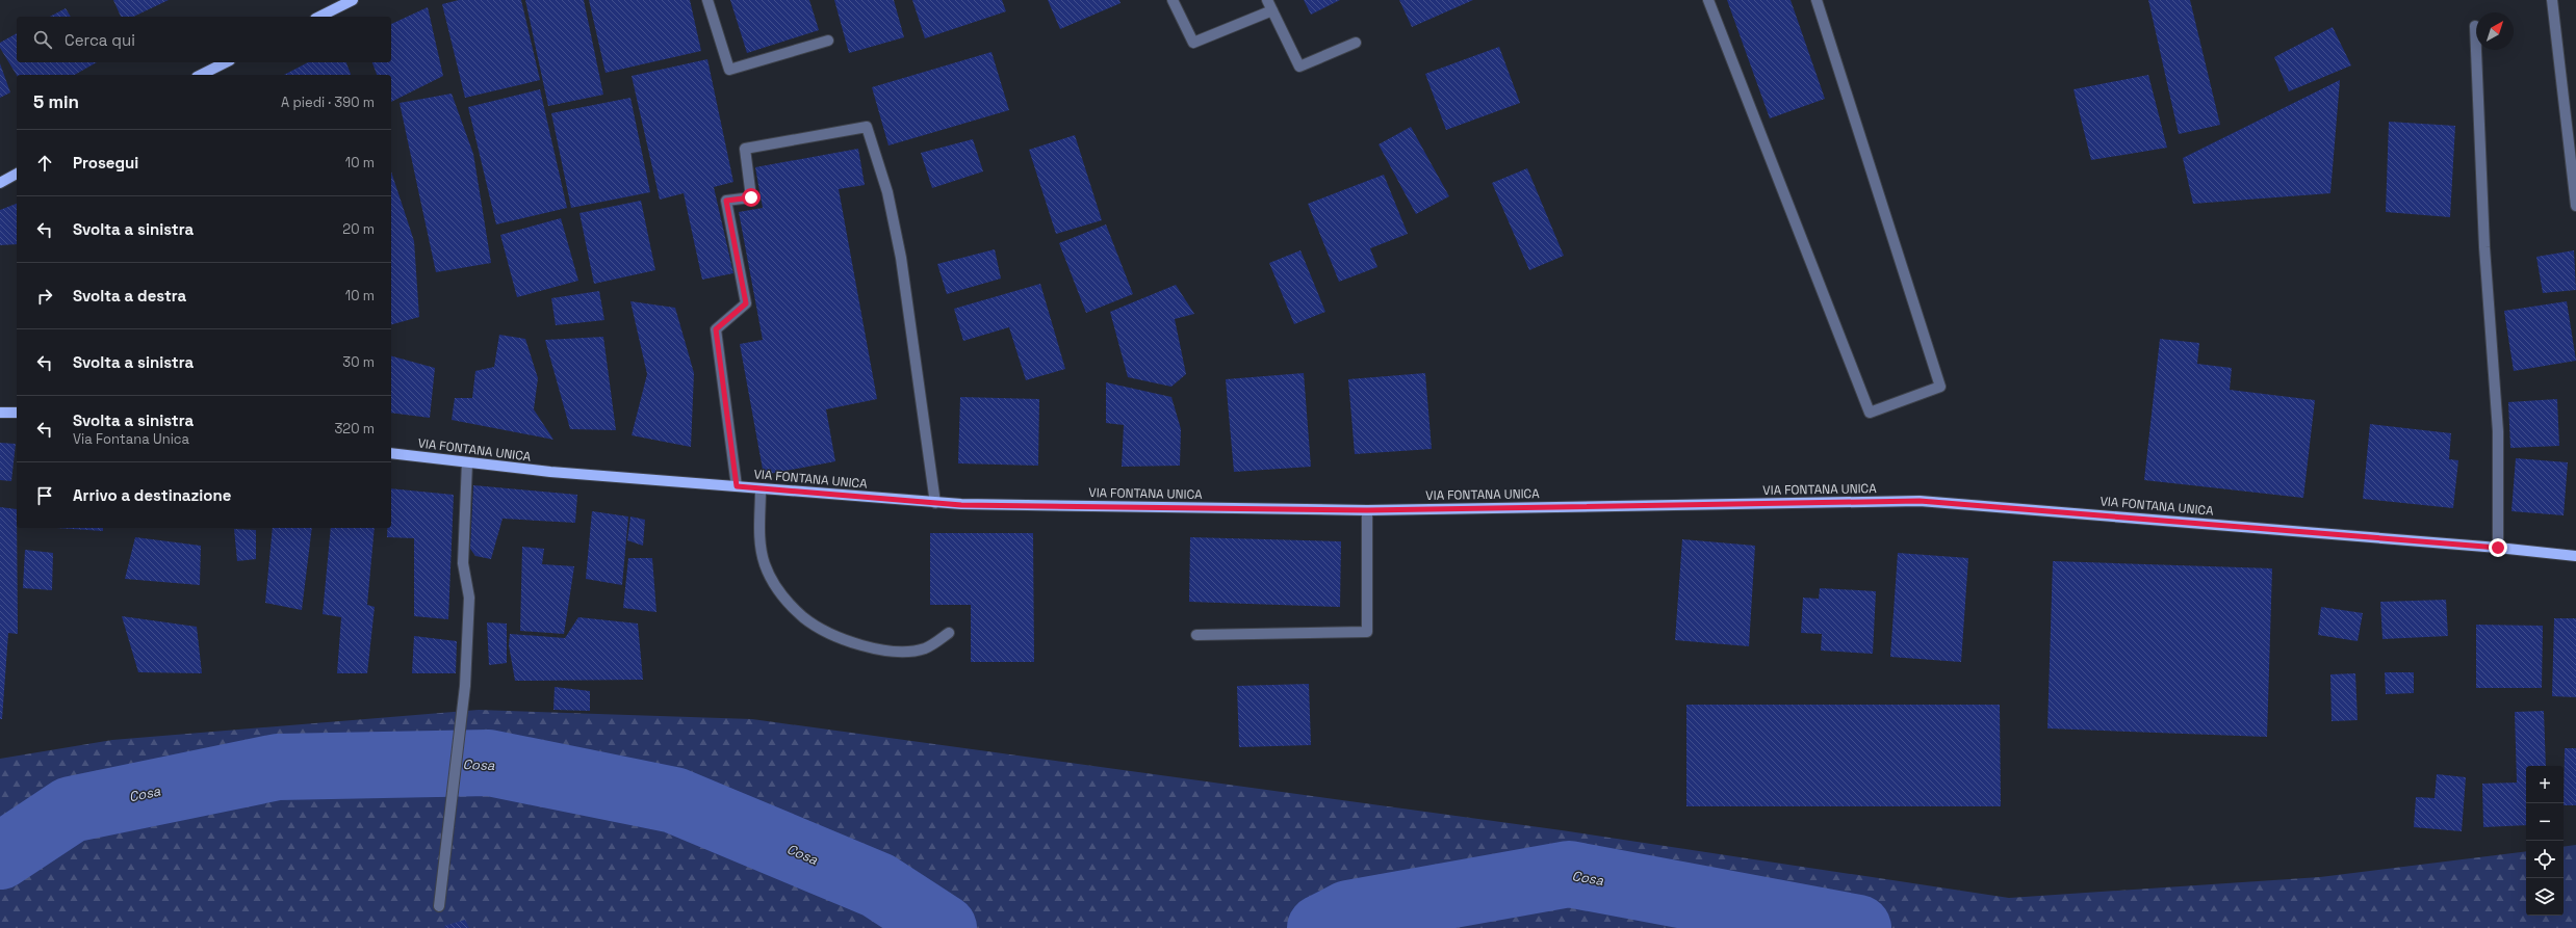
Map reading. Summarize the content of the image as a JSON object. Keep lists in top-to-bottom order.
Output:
{
  "streets": {
    "main road": ["VIA FONTANA UNICA"]
  },
  "water": ["Cosa"],
  "north": "top right",
  "page": {
    "search": "Cerca qui",
    "heading": ["5 min", "A piedi · 390 m"],
    "list": [
      ["Prosegui", "10 m"],
      ["Svolta a sinistra", "20 m"],
      ["Svolta a destra", "10 m"],
      ["Svolta a sinistra", "30 m"],
      ["Svolta a sinistra", "Via Fontana Unica", "320 m"],
      "Arrivo a destinazione"
    ],
    "map_buttons": ["+", "−"]
  }
}
